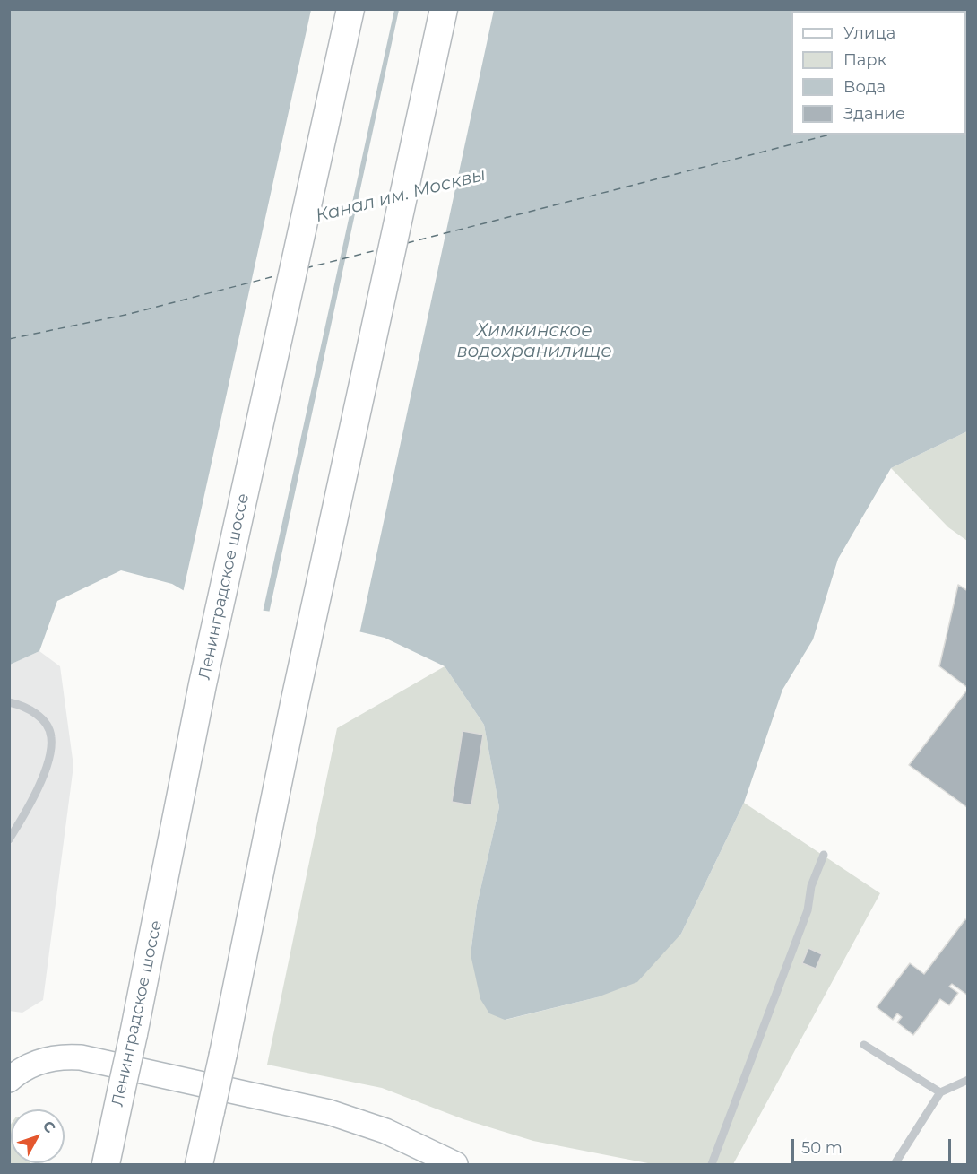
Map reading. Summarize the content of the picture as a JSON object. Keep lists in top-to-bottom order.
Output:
{
  "streets": {
    "main road": ["Ленинградское шоссе"]
  },
  "water": ["Канал им. Москвы", "Химкинское водохранилище"],
  "legend": [
    "Улица",
    "Парк",
    "Вода",
    "Здание"
  ],
  "scale_bar": "50 m",
  "north": "top right"
}
